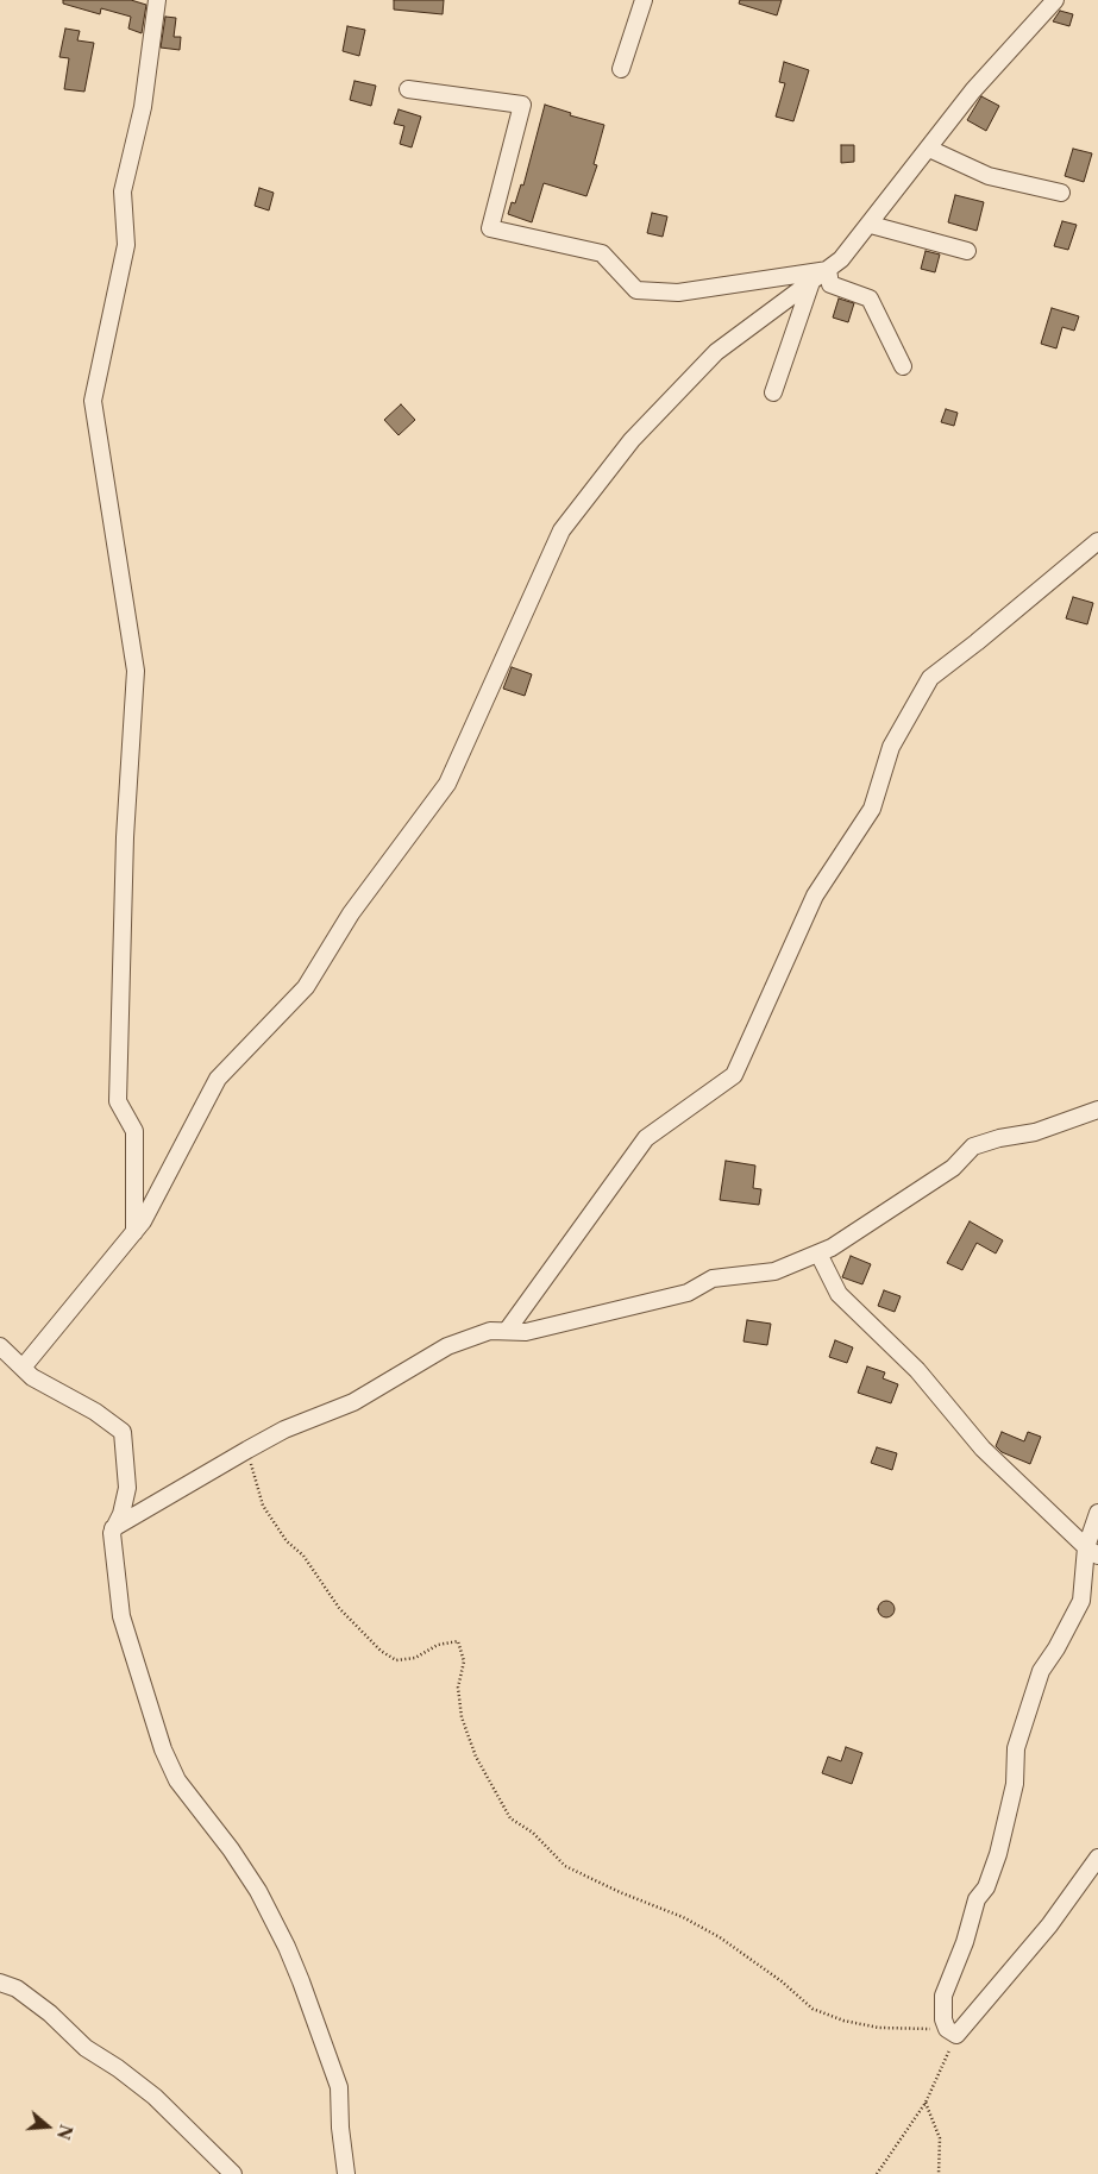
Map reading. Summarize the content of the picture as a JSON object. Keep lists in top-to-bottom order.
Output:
{
  "north": "right"
}
